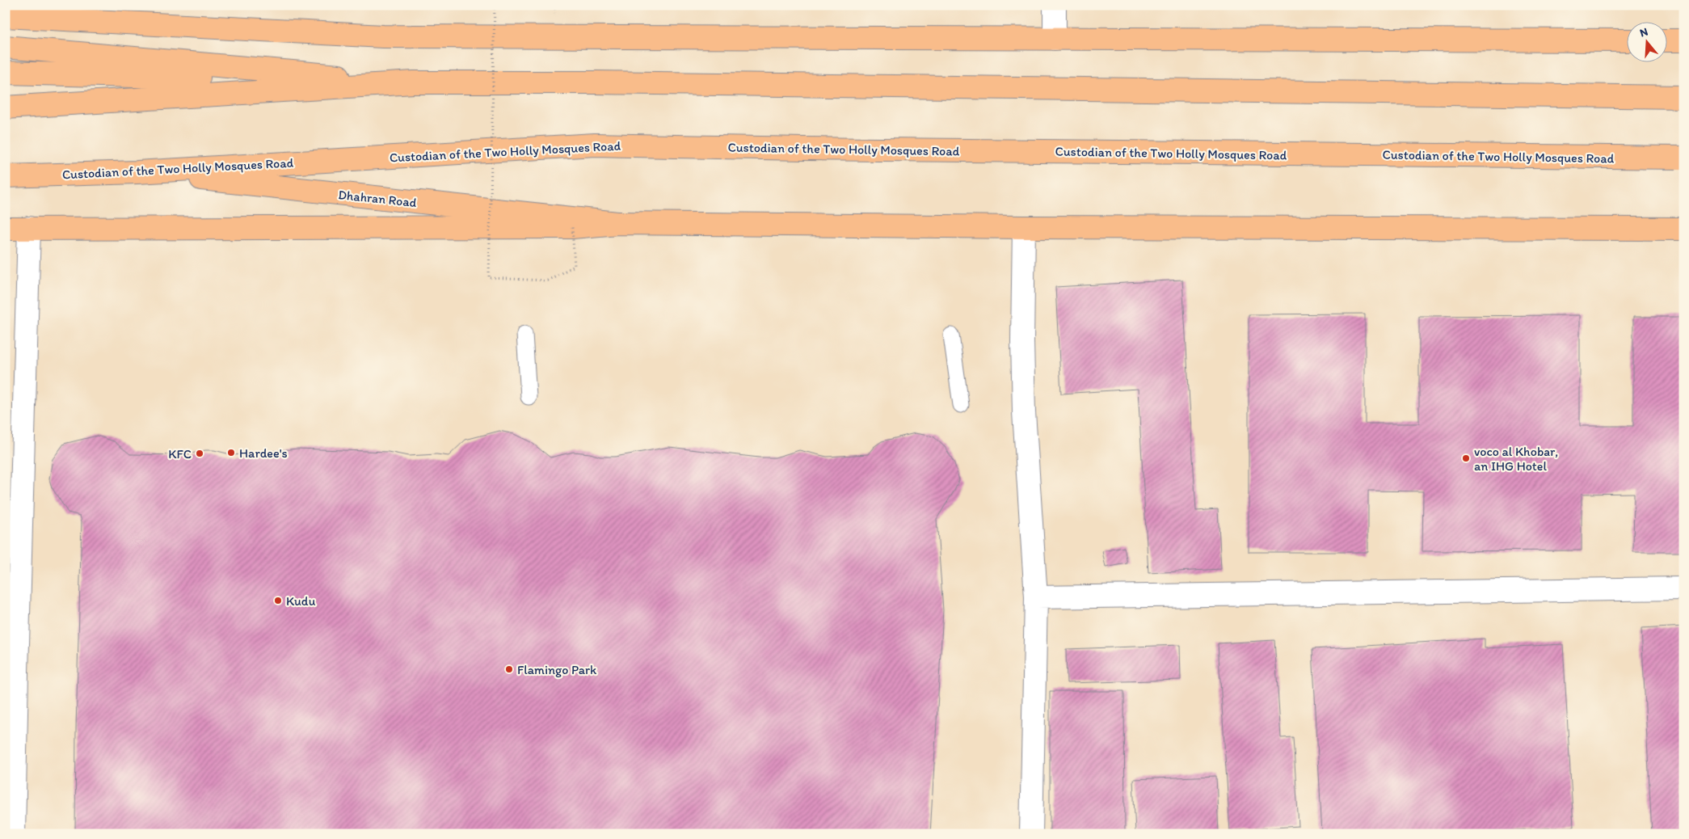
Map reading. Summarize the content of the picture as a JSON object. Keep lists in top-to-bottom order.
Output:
{
  "streets": {
    "main road": ["Custodian of the Two Holly Mosques Road", "Dhahran Road"]
  },
  "crossings": [
    ["Custodian of the Two Holly Mosques Road", "Dhahran Road"]
  ],
  "places": [
    "Hardee's",
    "KFC",
    "voco al Khobar, an IHG Hotel",
    "Kudu",
    "Flamingo Park"
  ],
  "north": "top"
}
